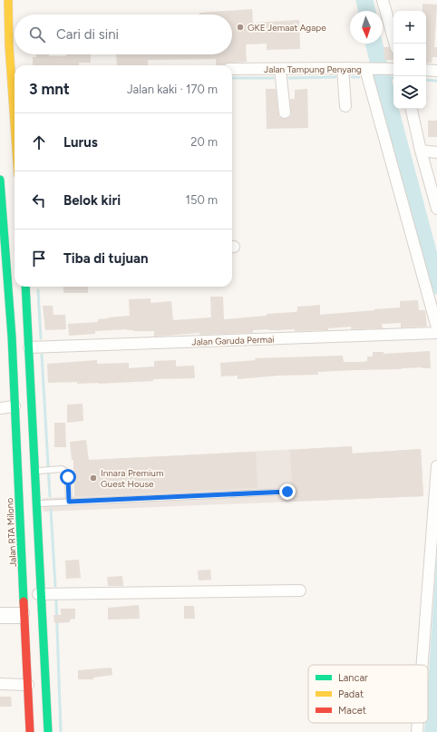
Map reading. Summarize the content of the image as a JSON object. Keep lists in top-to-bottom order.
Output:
{
  "streets": {
    "highway": ["Jalan RTA Milono"],
    "street": ["Jalan Tampung Penyang", "Jalan Garuda Permai"]
  },
  "places": ["GKE Jemaat Agape", "Innara Premium Guest House"],
  "legend": ["Lancar", "Padat", "Macet"],
  "north": "bottom",
  "page": {
    "map_buttons": ["+", "−"],
    "search": "Cari di sini",
    "heading": ["3 mnt", "Jalan kaki · 170 m"],
    "list": [
      ["Lurus", "20 m"],
      ["Belok kiri", "150 m"],
      "Tiba di tujuan"
    ]
  }
}
